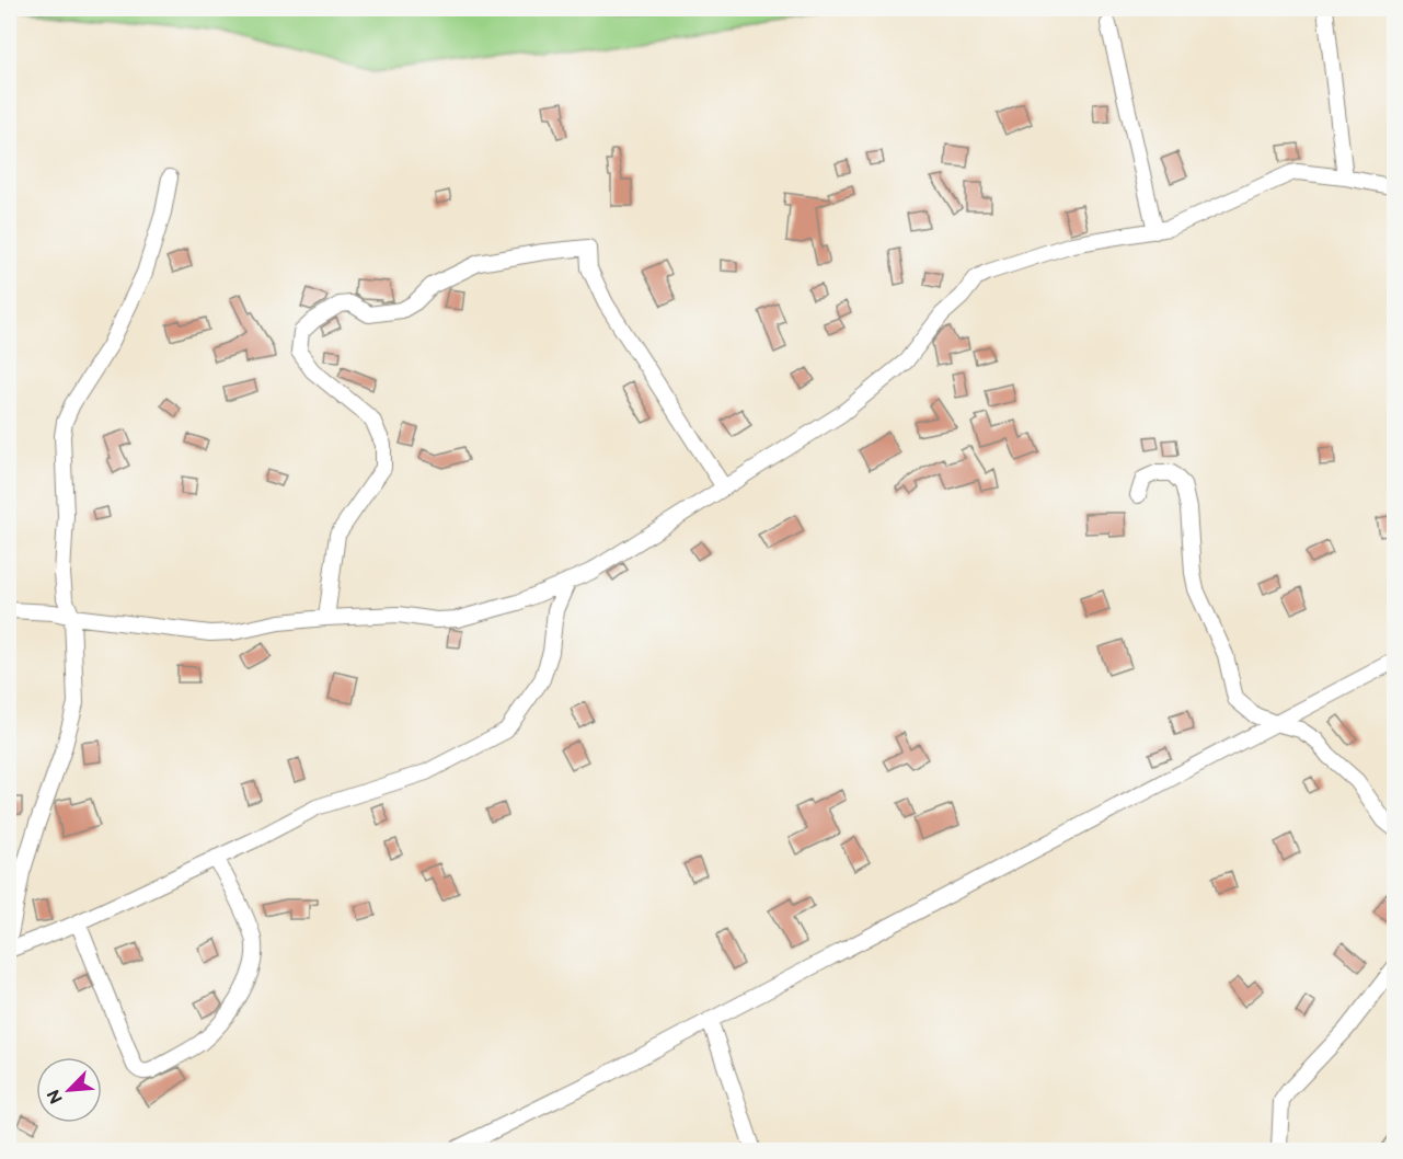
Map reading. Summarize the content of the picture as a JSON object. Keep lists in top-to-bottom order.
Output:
{
  "north": "bottom left"
}
